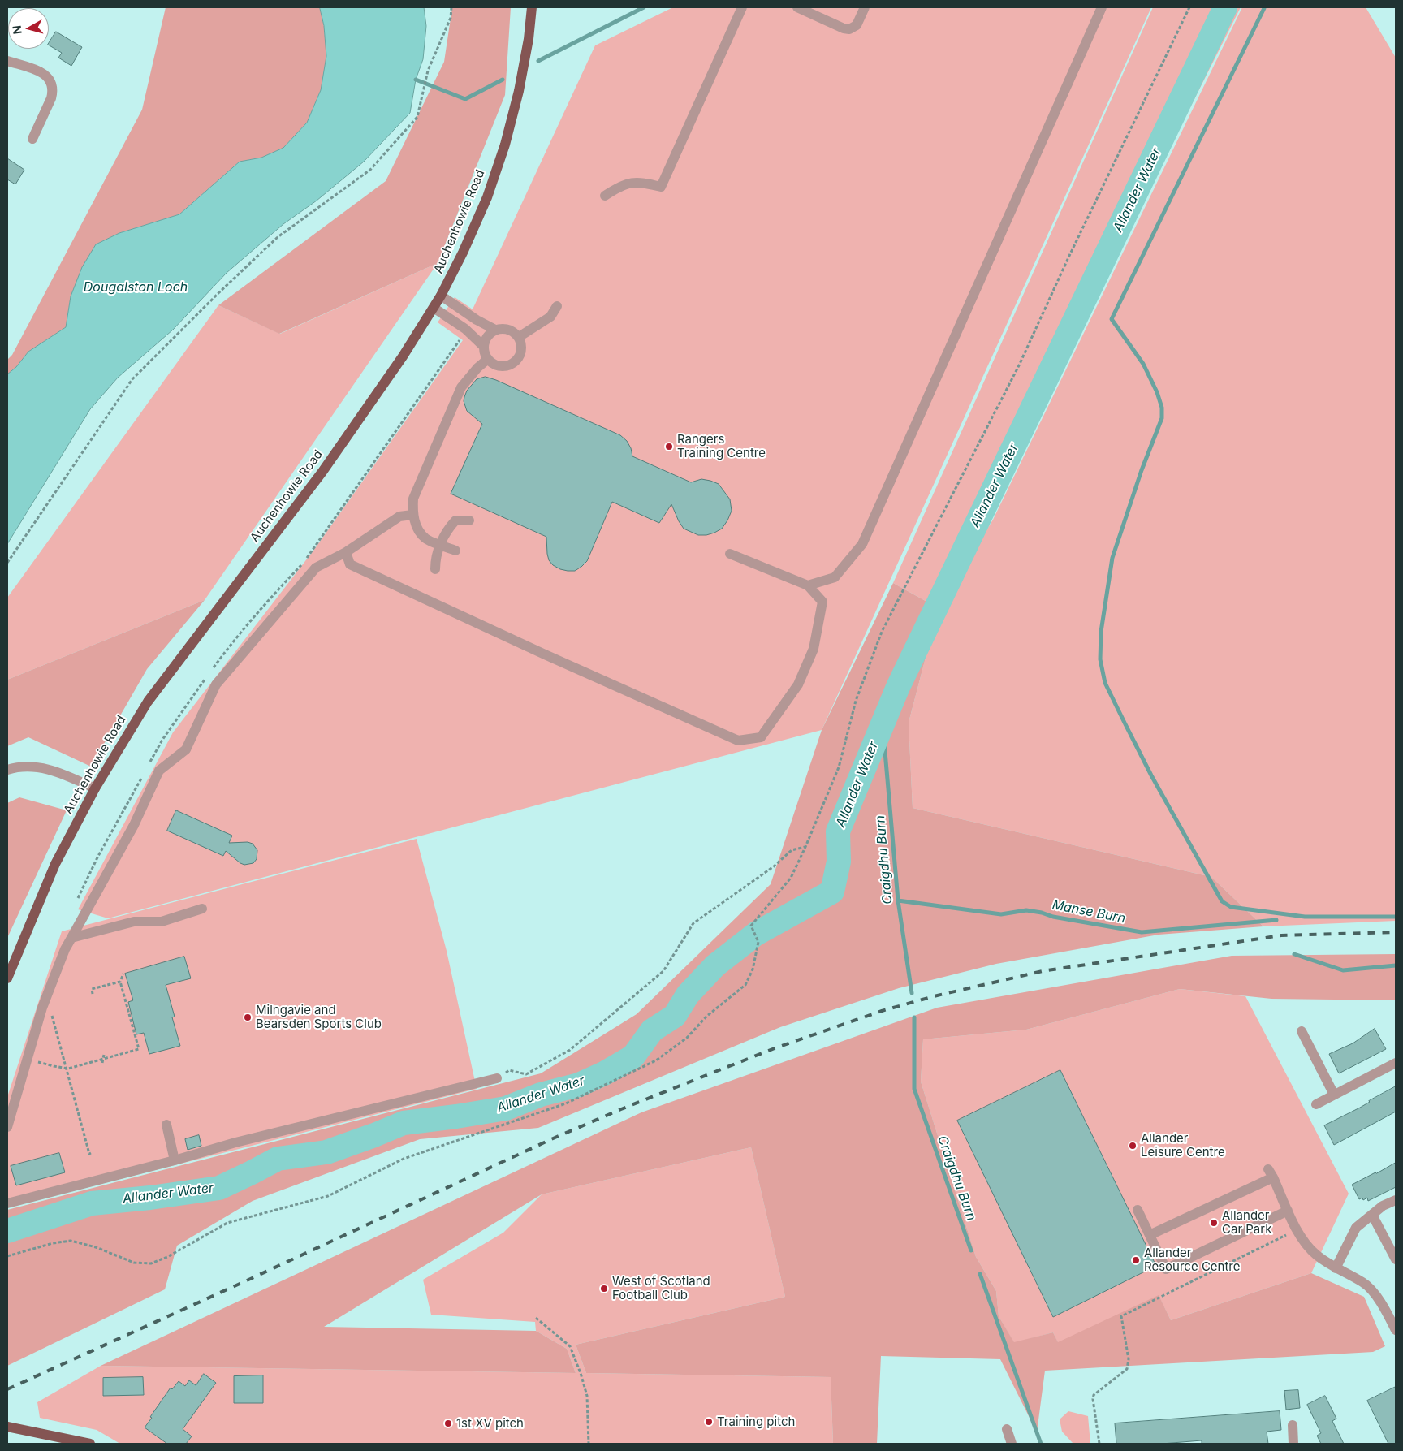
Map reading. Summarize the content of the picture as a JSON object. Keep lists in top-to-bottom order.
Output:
{
  "streets": {
    "main road": ["Auchenhowie Road"]
  },
  "water": [
    "Allander Water",
    "Dougalston Loch",
    "Craigdhu Burn",
    "Manse Burn"
  ],
  "places": [
    "Rangers Training Centre",
    "Milngavie and Bearsden Sports Club",
    "Allander Leisure Centre",
    "Allander Car Park",
    "Allander Resource Centre",
    "West of Scotland Football Club",
    "Training pitch",
    "1st XV pitch"
  ],
  "north": "left"
}
